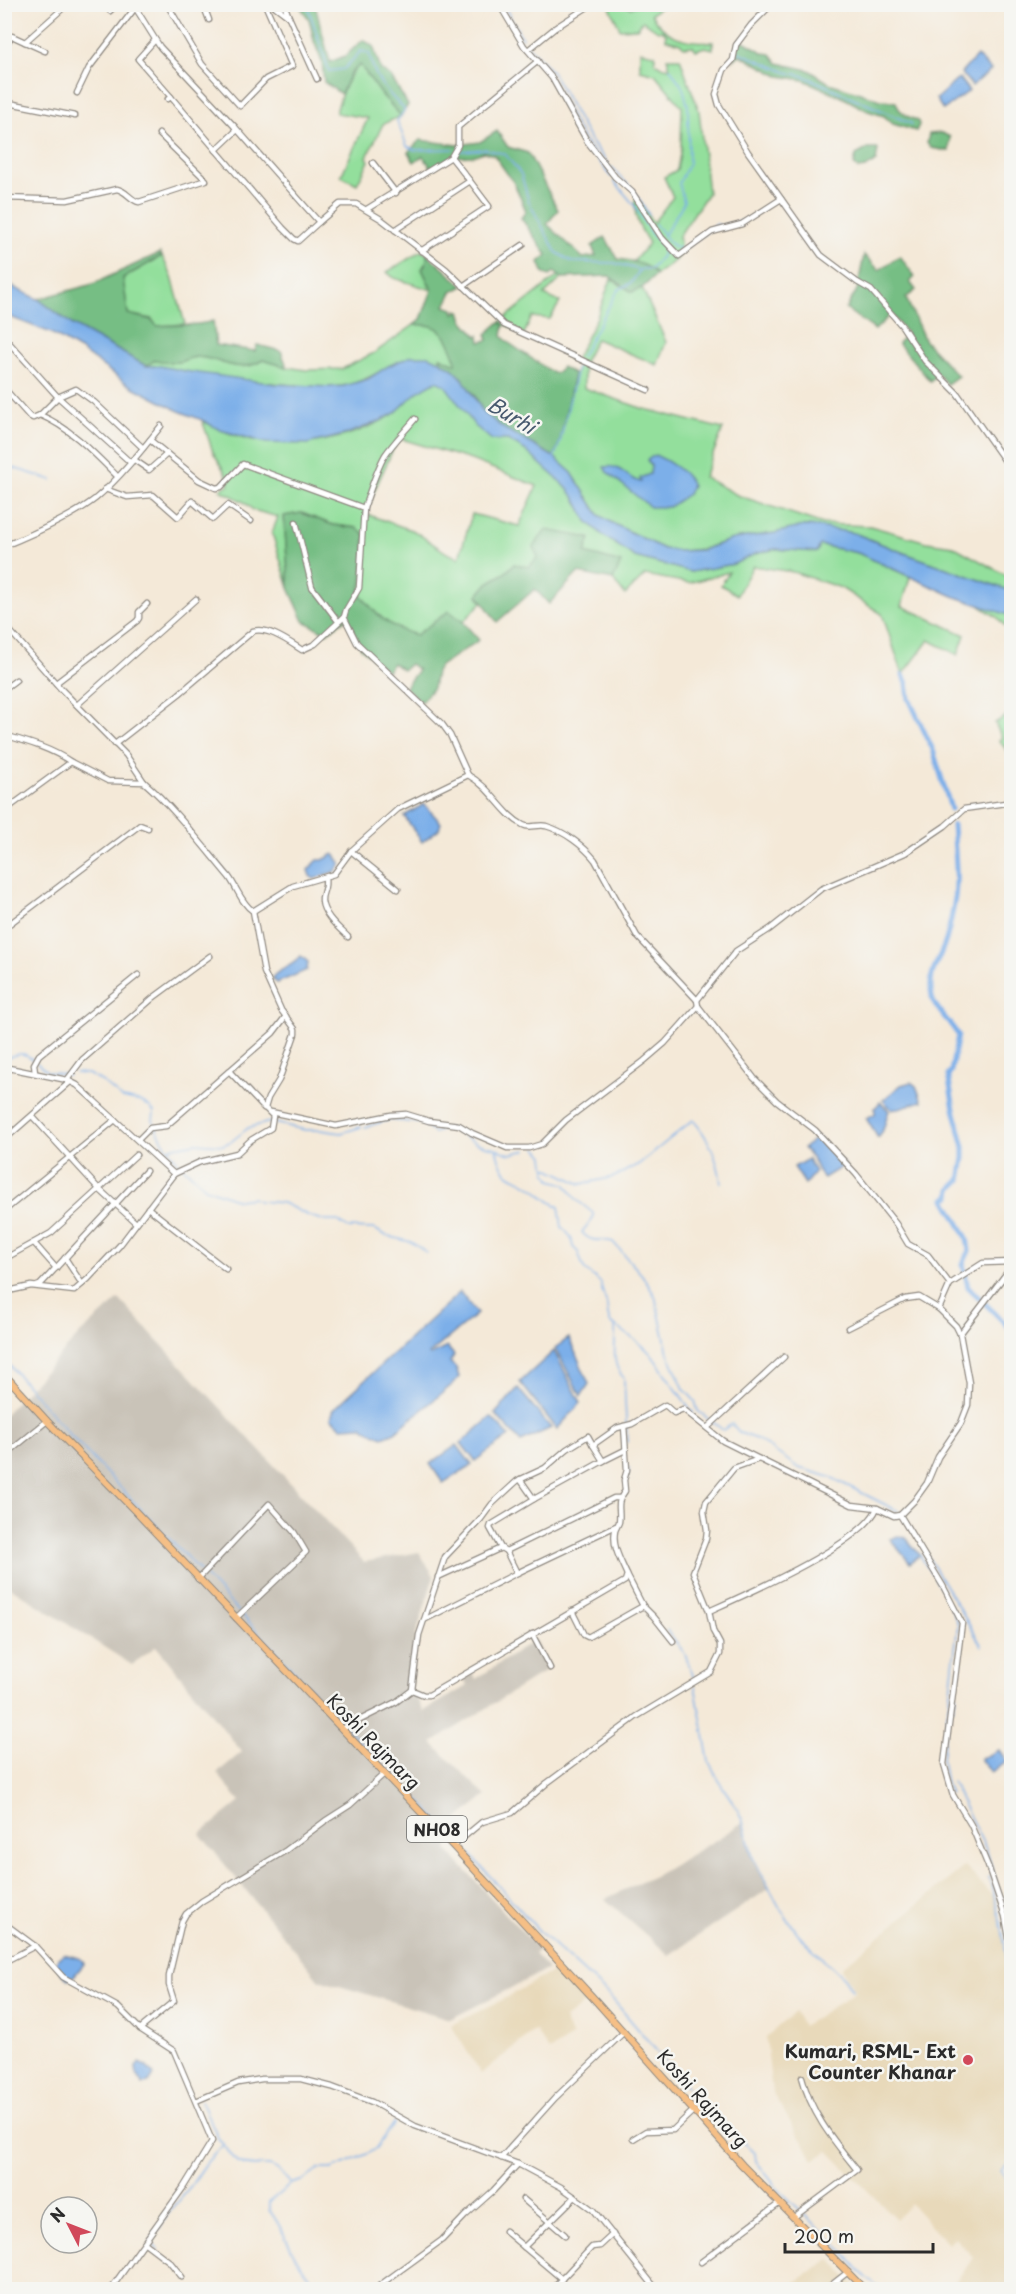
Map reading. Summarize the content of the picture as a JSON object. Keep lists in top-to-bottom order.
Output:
{
  "streets": {
    "main road": ["Koshi Rajmarg", "NH08"]
  },
  "water": ["Burhi"],
  "places": ["Kumari, RSML- Ext Counter Khanar"],
  "scale_bar": "200 m",
  "north": "top left"
}
